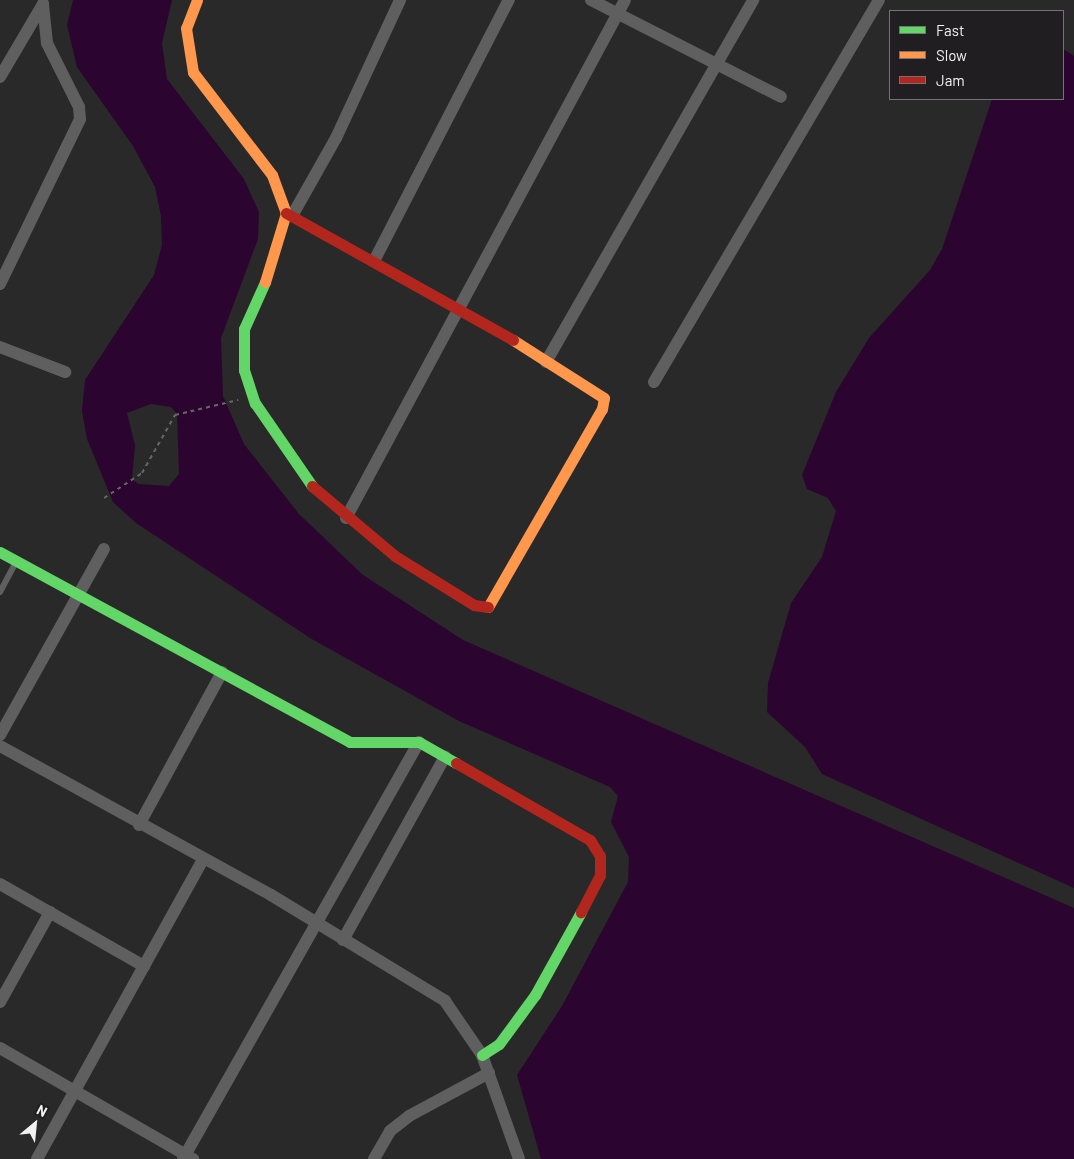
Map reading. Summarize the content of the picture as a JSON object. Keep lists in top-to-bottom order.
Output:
{
  "legend": ["Fast", "Slow", "Jam"],
  "north": "top right"
}
